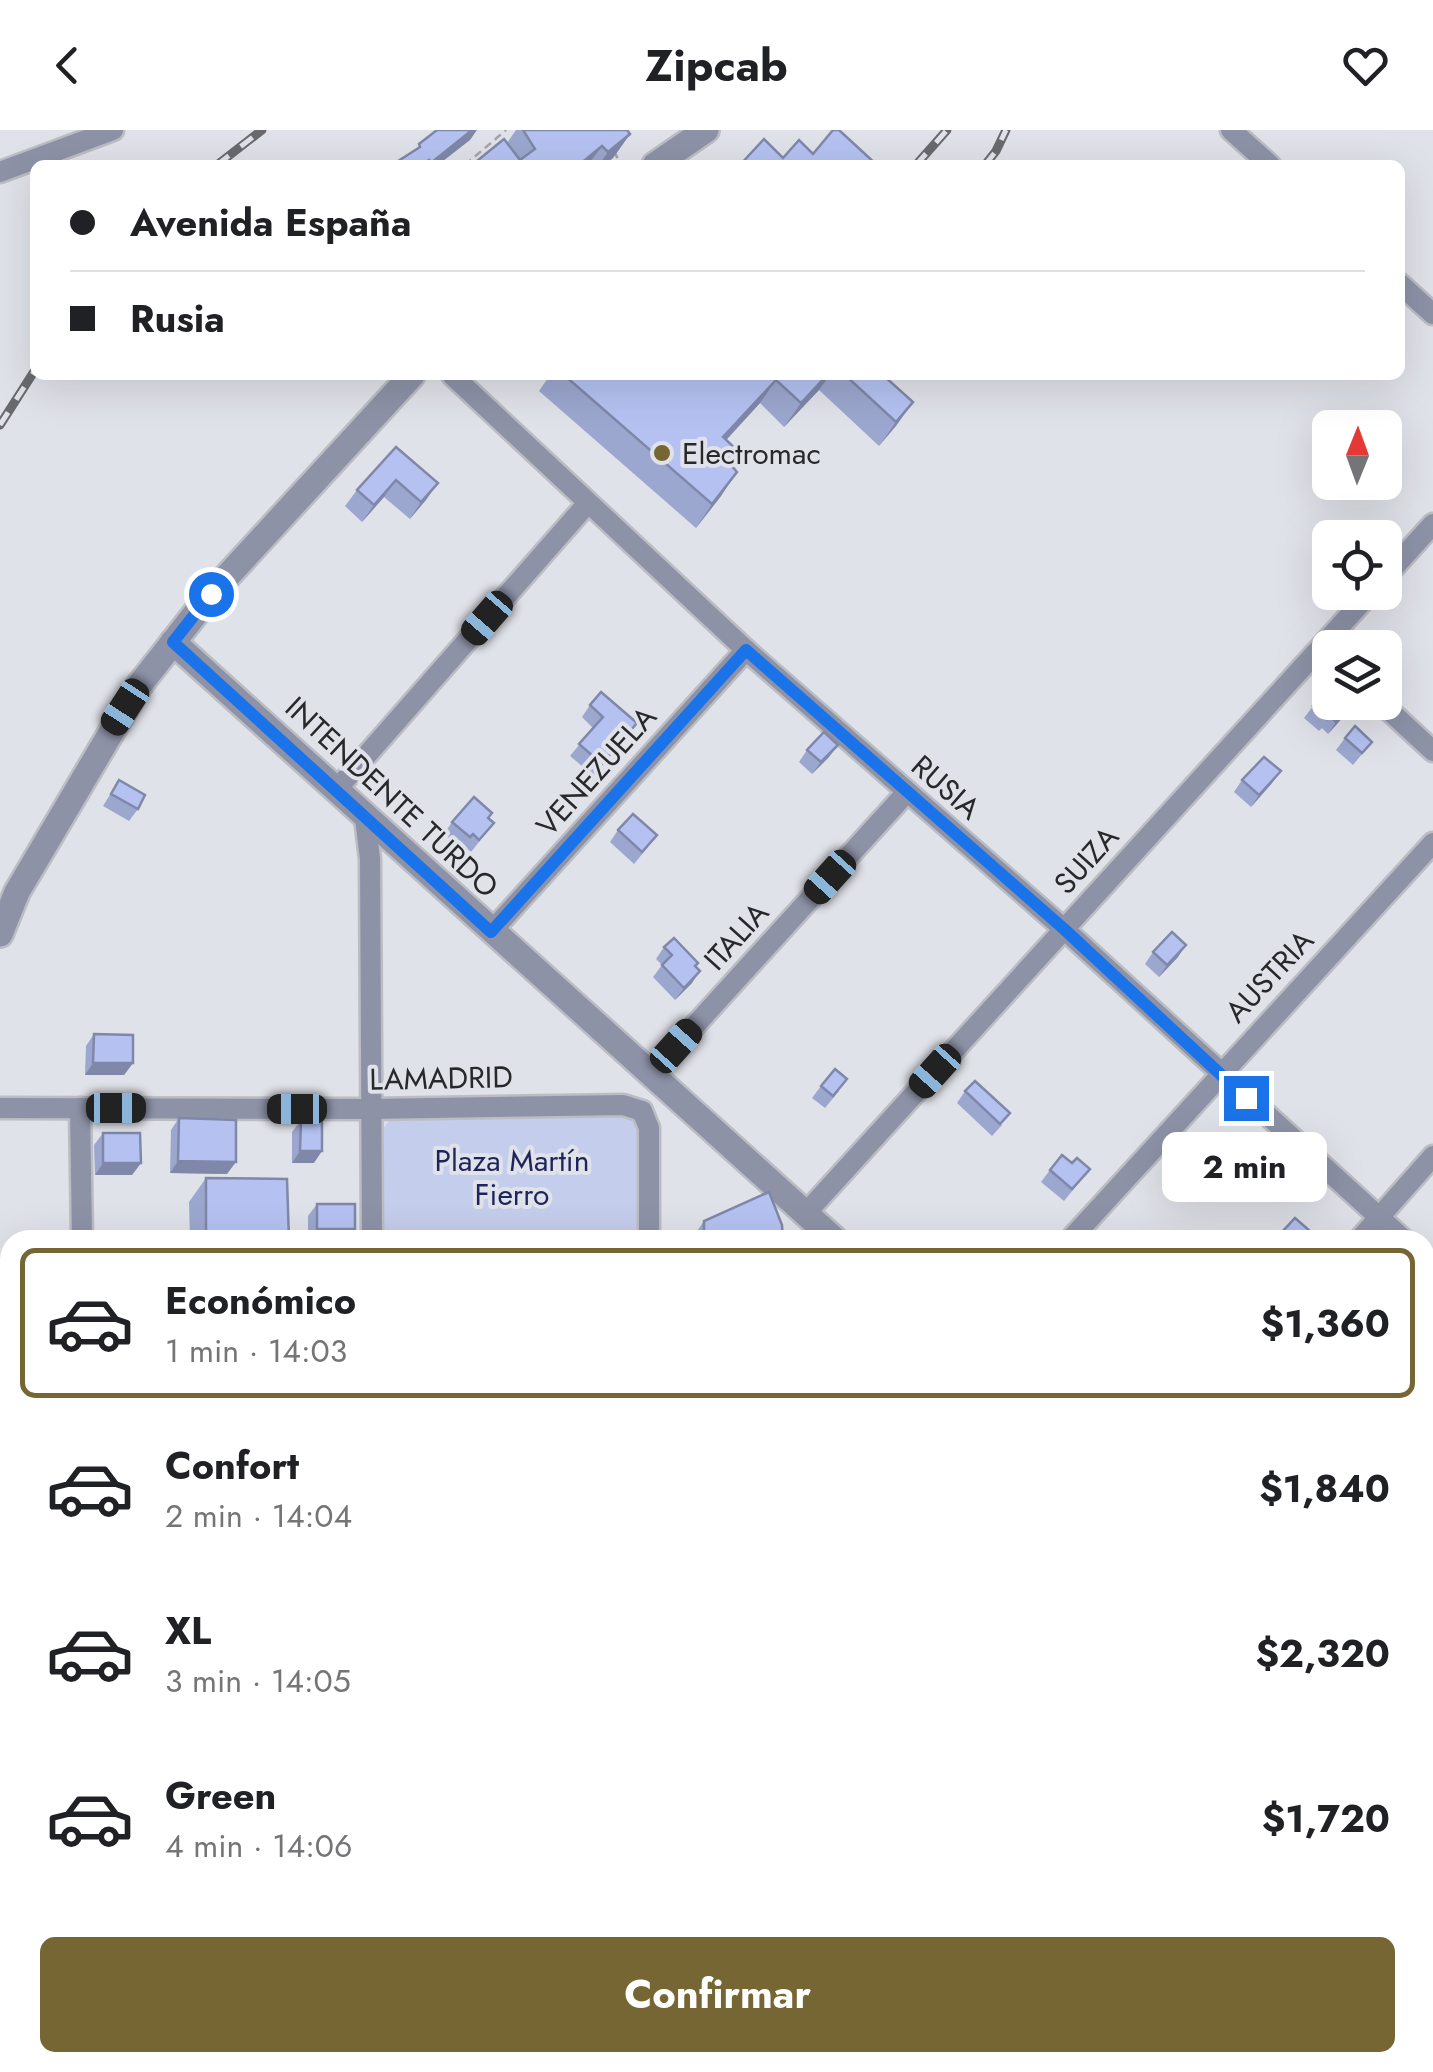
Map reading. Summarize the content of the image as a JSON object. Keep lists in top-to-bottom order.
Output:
{
  "streets": {
    "street": [
      "VENEZUELA",
      "RUSIA",
      "INTENDENTE TURDO",
      "SUIZA",
      "ITALIA",
      "AUSTRIA",
      "LAMADRID"
    ]
  },
  "crossings": [
    ["VENEZUELA", "RUSIA"],
    ["VENEZUELA", "INTENDENTE TURDO"],
    ["RUSIA", "SUIZA"],
    ["RUSIA", "ITALIA"],
    ["RUSIA", "AUSTRIA"],
    ["INTENDENTE TURDO", "SUIZA"],
    ["INTENDENTE TURDO", "ITALIA"],
    ["ITALIA", "LAMADRID"]
  ],
  "parks": ["Plaza Martín Fierro"],
  "places": ["Electromac"],
  "north": "top",
  "page": {
    "header": "Zipcab",
    "banner": ["Avenida España", "Rusia"],
    "bubble": "2 min",
    "list": [
      {
        "name": "Económico",
        "note": "1 min · 14:03",
        "value": "$1,360"
      },
      {
        "name": "Confort",
        "note": "2 min · 14:04",
        "value": "$1,840"
      },
      {
        "name": "XL",
        "note": "3 min · 14:05",
        "value": "$2,320"
      },
      {
        "name": "Green",
        "note": "4 min · 14:06",
        "value": "$1,720"
      }
    ],
    "buttons": "Confirmar"
  }
}
